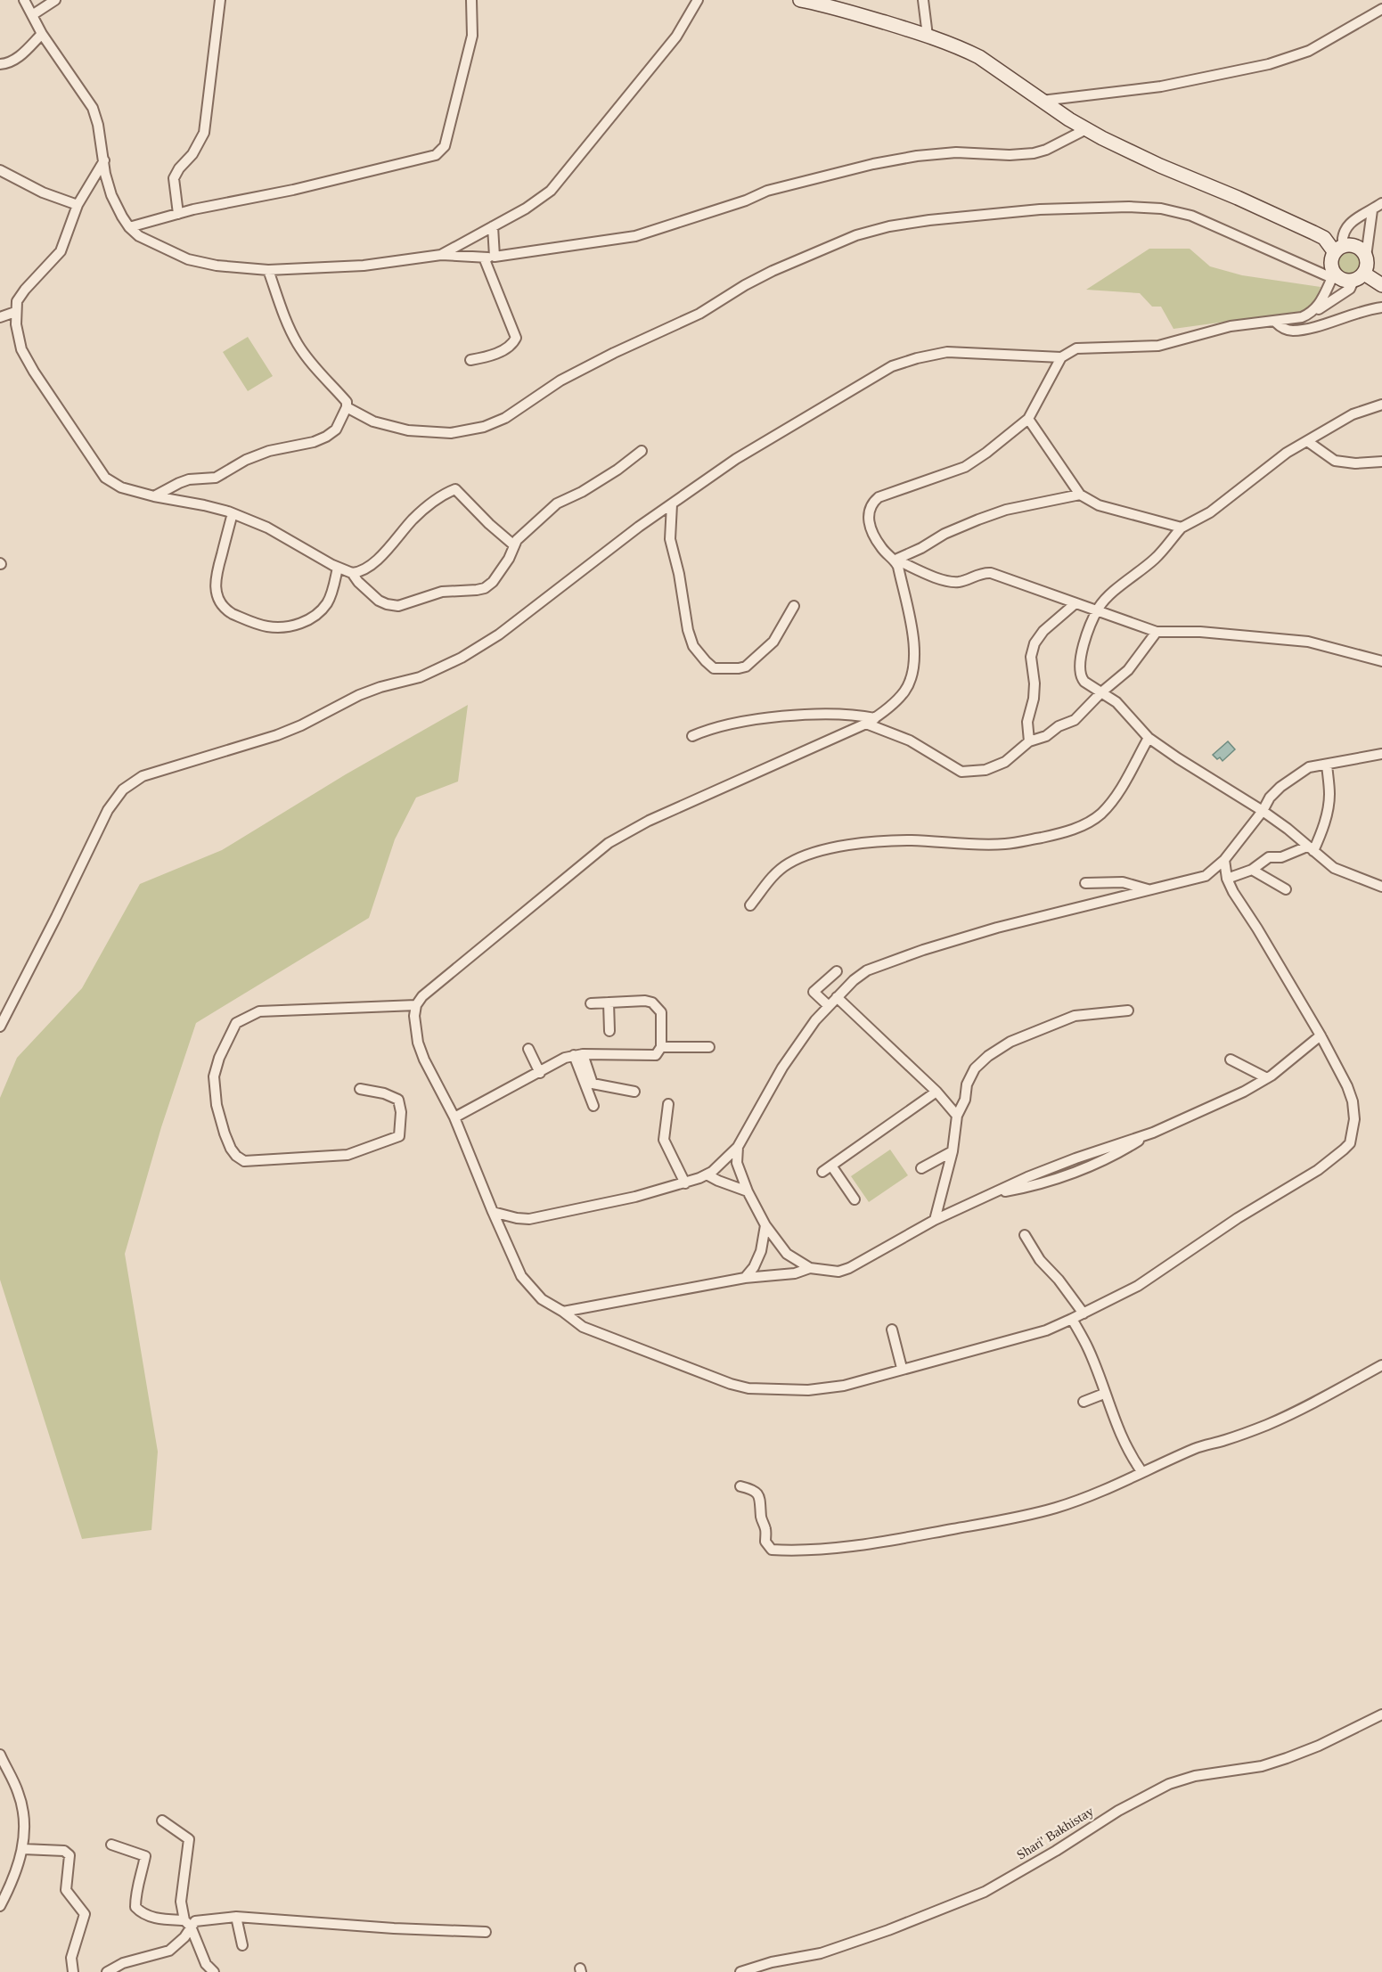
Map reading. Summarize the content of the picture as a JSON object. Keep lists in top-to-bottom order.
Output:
{
  "streets": {
    "street": ["Shari' Bakhistay"]
  }
}
